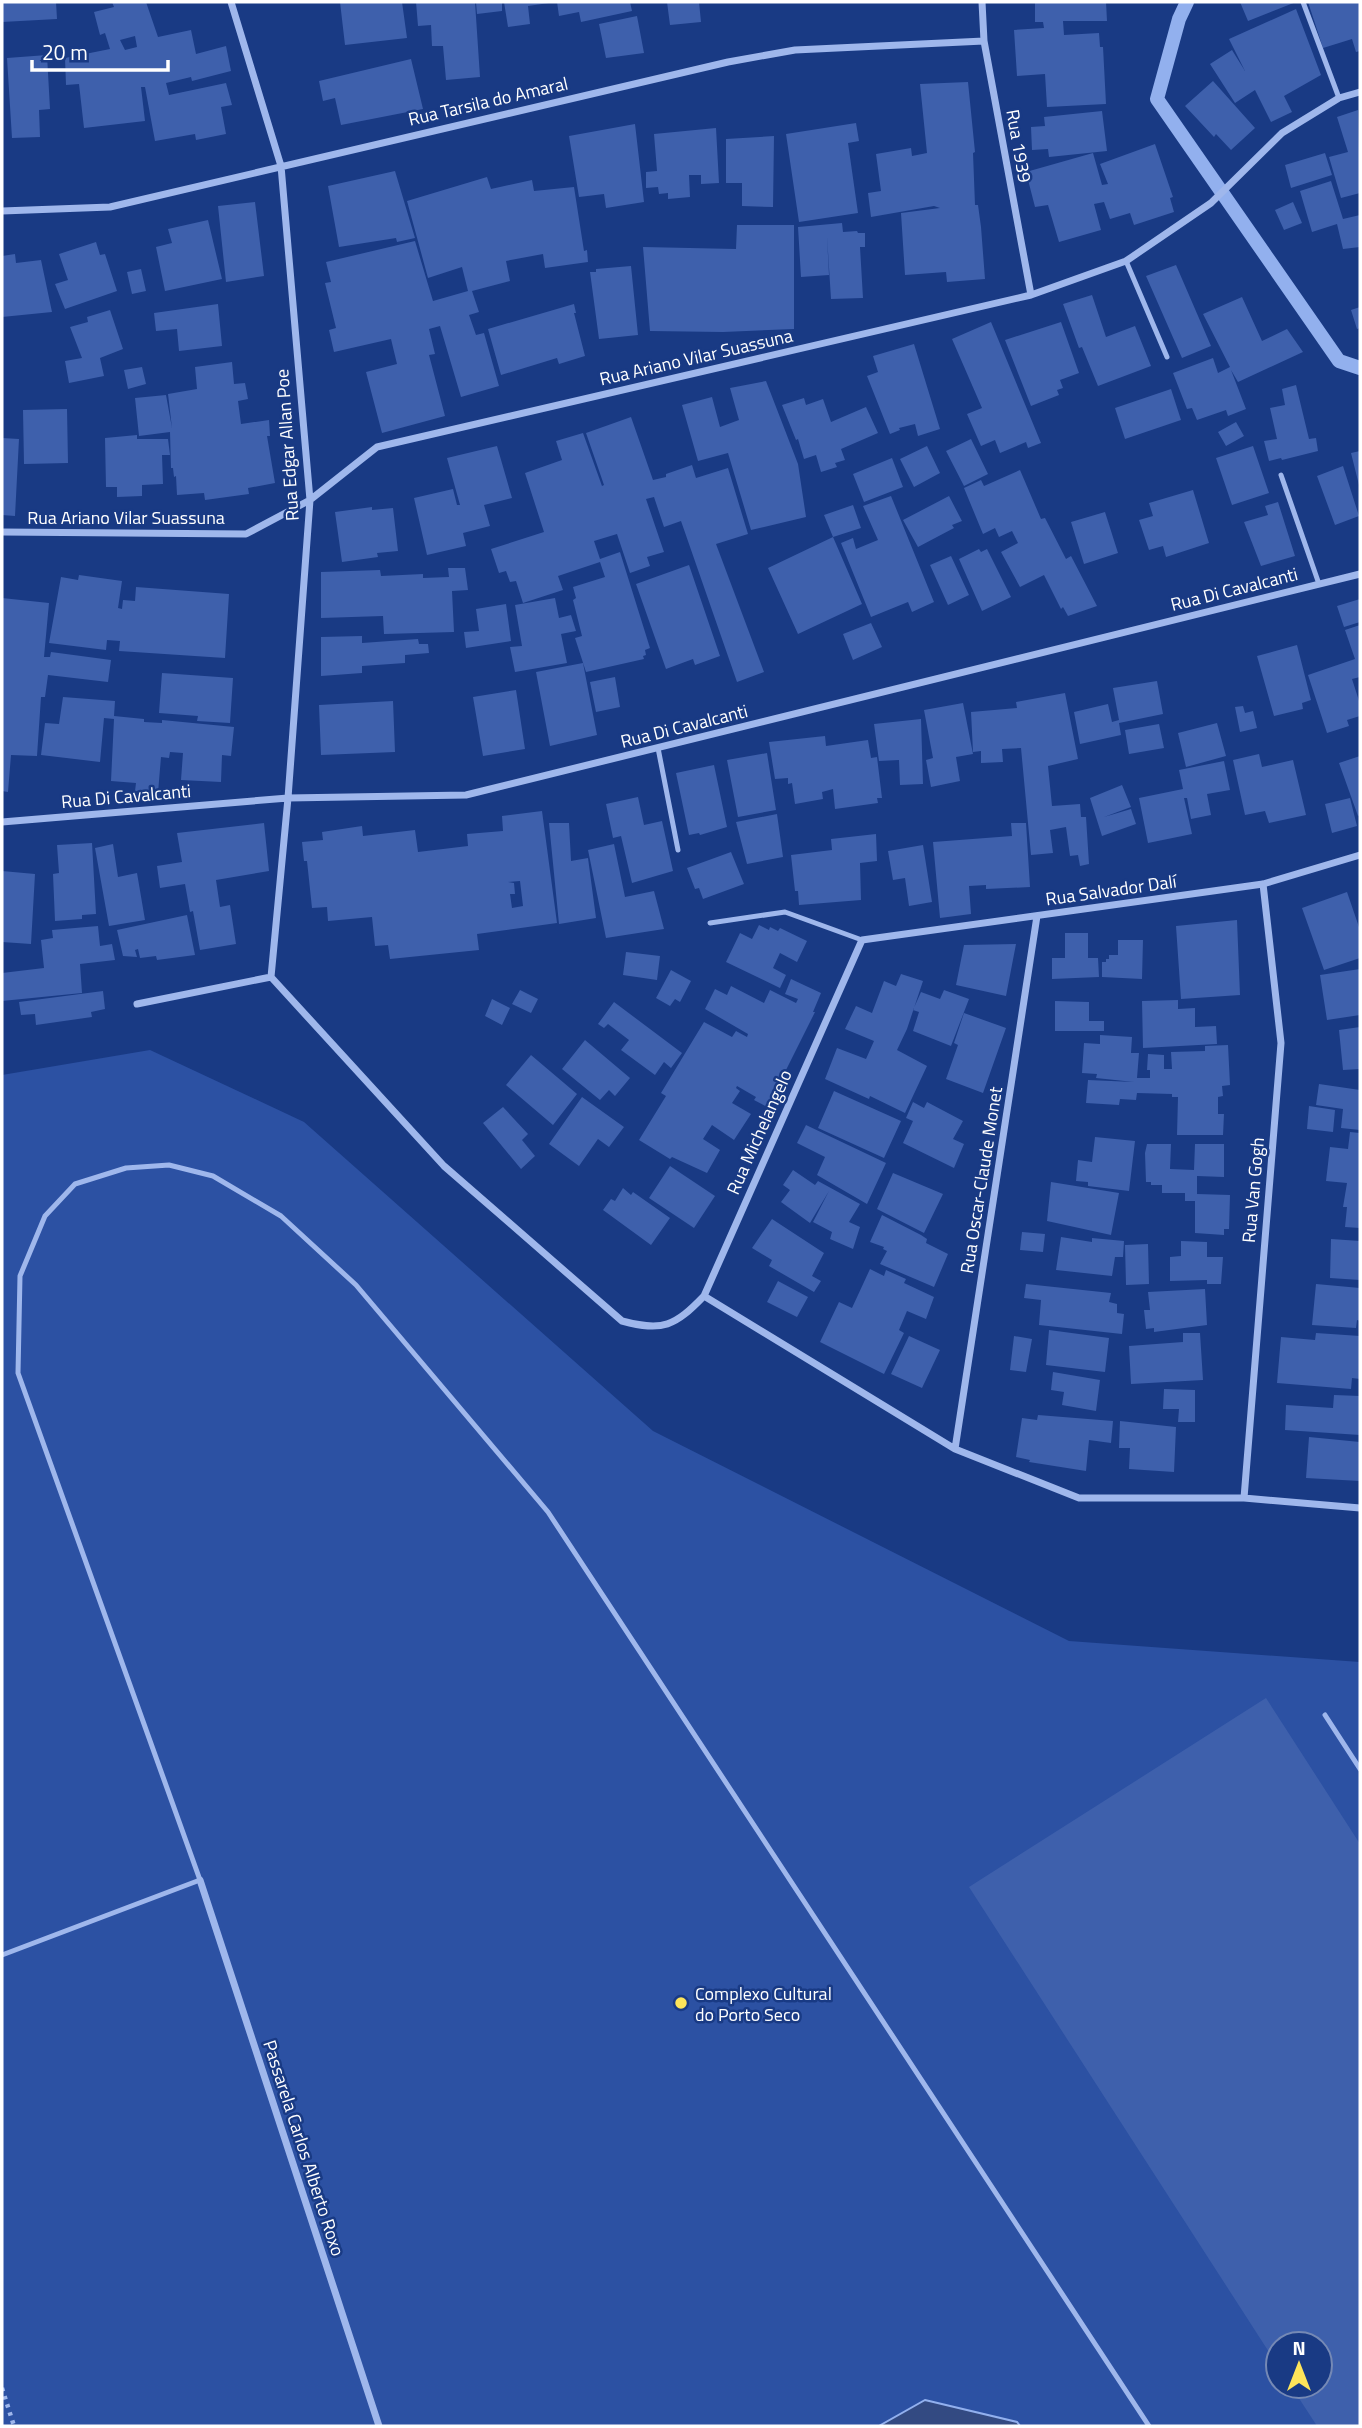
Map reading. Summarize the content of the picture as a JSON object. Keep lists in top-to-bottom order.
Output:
{
  "streets": {
    "street": [
      "Rua Tarsila do Amaral",
      "Rua 1939",
      "Rua Ariano Vilar Suassuna",
      "Rua Edgar Allan Poe",
      "Rua Di Cavalcanti",
      "Rua Salvador Dalí",
      "Rua Michelangelo",
      "Rua Oscar-Claude Monet",
      "Rua Van Gogh",
      "Passarela Carlos Alberto Roxo"
    ]
  },
  "crossings": [
    ["Rua Tarsila do Amaral", "Rua 1939"],
    ["Rua Tarsila do Amaral", "Rua Edgar Allan Poe"],
    ["Rua 1939", "Rua Ariano Vilar Suassuna"],
    ["Rua Ariano Vilar Suassuna", "Rua Edgar Allan Poe"],
    ["Rua Edgar Allan Poe", "Rua Di Cavalcanti"],
    ["Rua Edgar Allan Poe", "Rua Michelangelo"],
    ["Rua Salvador Dalí", "Rua Michelangelo"],
    ["Rua Salvador Dalí", "Rua Oscar-Claude Monet"],
    ["Rua Salvador Dalí", "Rua Van Gogh"]
  ],
  "places": ["Complexo Cultural do Porto Seco"],
  "scale_bar": "20 m",
  "north": "top"
}
